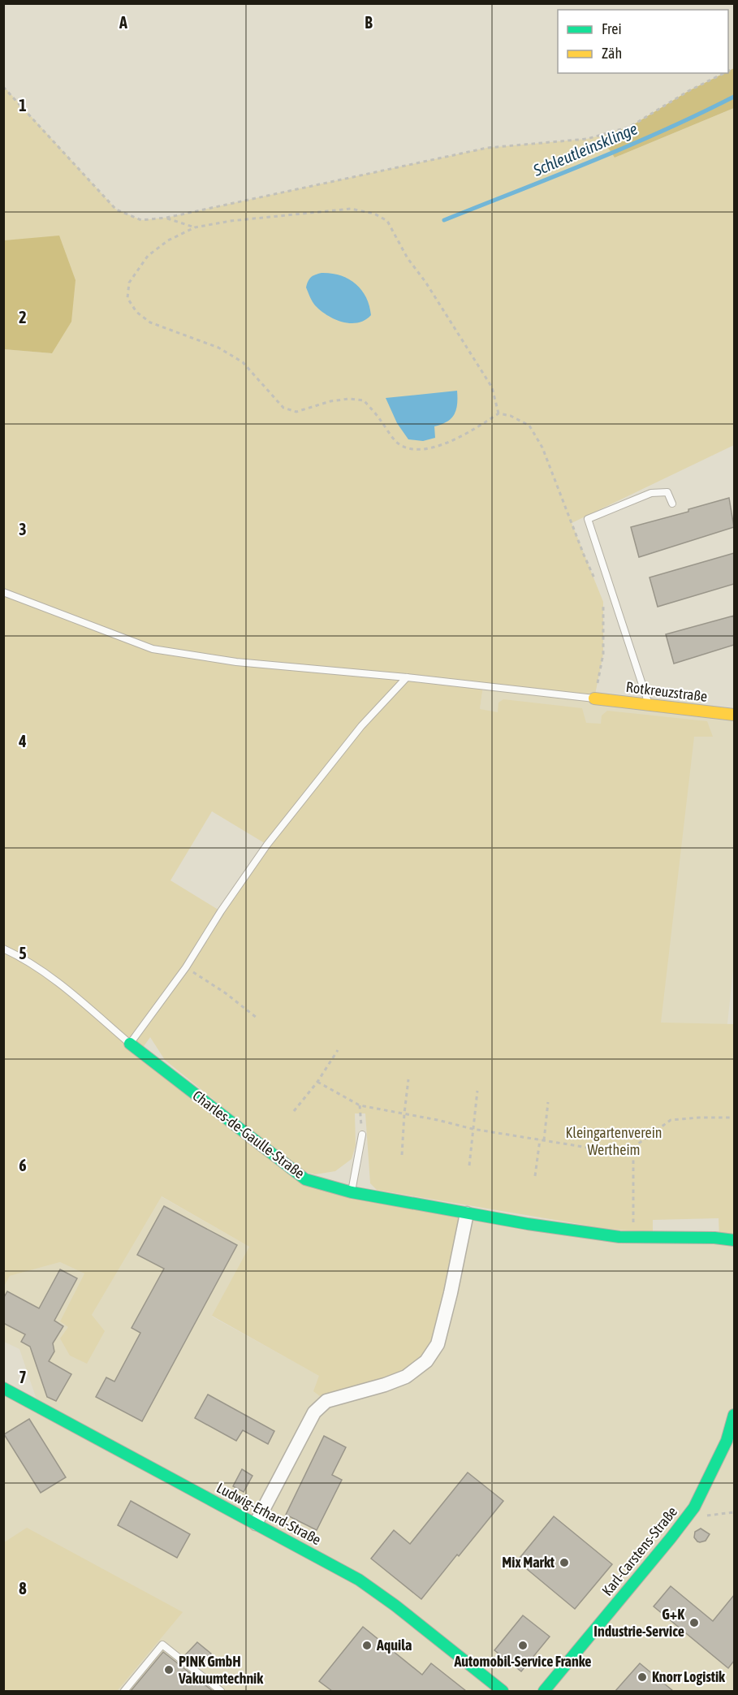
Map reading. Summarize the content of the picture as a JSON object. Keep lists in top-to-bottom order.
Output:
{
  "streets": {
    "street": [
      "Rotkreuzstraße",
      "Charles-de-Gaulle-Straße",
      "Ludwig-Erhard-Straße",
      "Karl-Carstens-Straße"
    ]
  },
  "water": ["Schleutleinsklinge"],
  "parks": ["Kleingartenverein Wertheim"],
  "places": [
    "Mix Markt",
    "G+K Industrie-Service",
    "Aquila",
    "Automobil-Service Franke",
    "PINK GmbH Vakuumtechnik",
    "Knorr Logistik"
  ],
  "legend": ["Frei", "Zäh"],
  "grid": {
    "columns": ["A", "B"],
    "rows": [
      "1",
      "2",
      "3",
      "4",
      "5",
      "6",
      "7",
      "8"
    ]
  }
}
